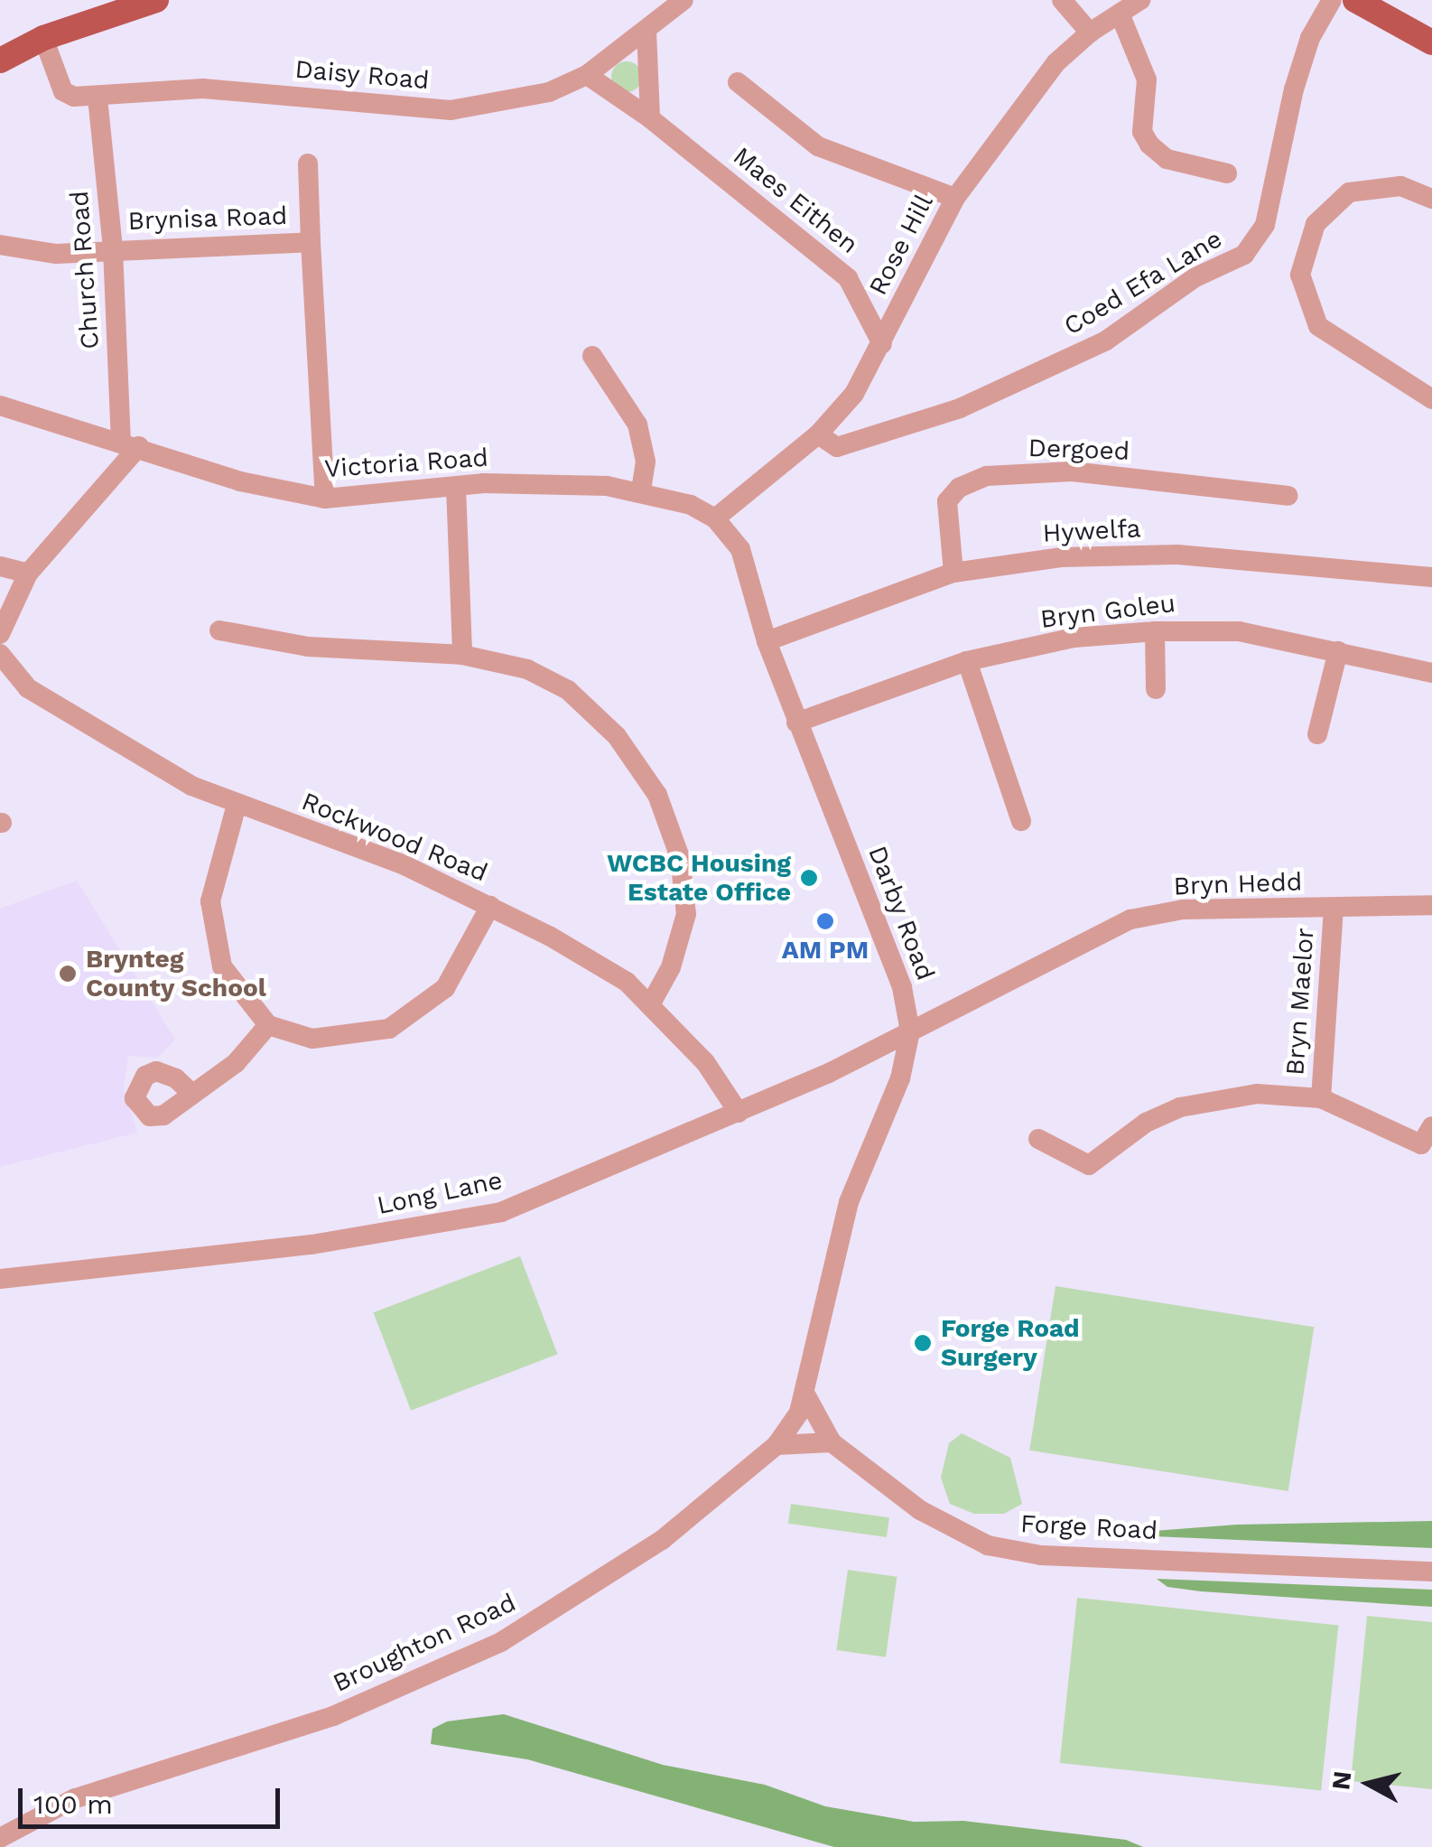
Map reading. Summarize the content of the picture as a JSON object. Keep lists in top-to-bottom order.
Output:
{
  "streets": {
    "street": [
      "Daisy Road",
      "Maes Eithen",
      "Brynisa Road",
      "Rose Hill",
      "Church Road",
      "Coed Efa Lane",
      "Dergoed",
      "Victoria Road",
      "Hywelfa",
      "Bryn Goleu",
      "Rockwood Road",
      "Bryn Hedd",
      "Darby Road",
      "Bryn Maelor",
      "Long Lane",
      "Forge Road",
      "Broughton Road"
    ]
  },
  "crossings": [
    ["Daisy Road", "Maes Eithen"],
    ["Daisy Road", "Church Road"],
    ["Maes Eithen", "Rose Hill"],
    ["Brynisa Road", "Church Road"],
    ["Brynisa Road", "Victoria Road"],
    ["Rose Hill", "Coed Efa Lane"],
    ["Rose Hill", "Victoria Road"],
    ["Rose Hill", "Darby Road"],
    ["Church Road", "Victoria Road"],
    ["Dergoed", "Hywelfa"],
    ["Victoria Road", "Darby Road"],
    ["Hywelfa", "Darby Road"],
    ["Bryn Goleu", "Darby Road"],
    ["Rockwood Road", "Long Lane"],
    ["Bryn Hedd", "Darby Road"],
    ["Bryn Hedd", "Bryn Maelor"],
    ["Bryn Hedd", "Long Lane"],
    ["Darby Road", "Long Lane"],
    ["Darby Road", "Forge Road"],
    ["Darby Road", "Broughton Road"],
    ["Forge Road", "Broughton Road"]
  ],
  "places": [
    "WCBC Housing Estate Office",
    "AM PM",
    "Brynteg County School",
    "Forge Road Surgery"
  ],
  "scale_bar": "100 m",
  "north": "left"
}
